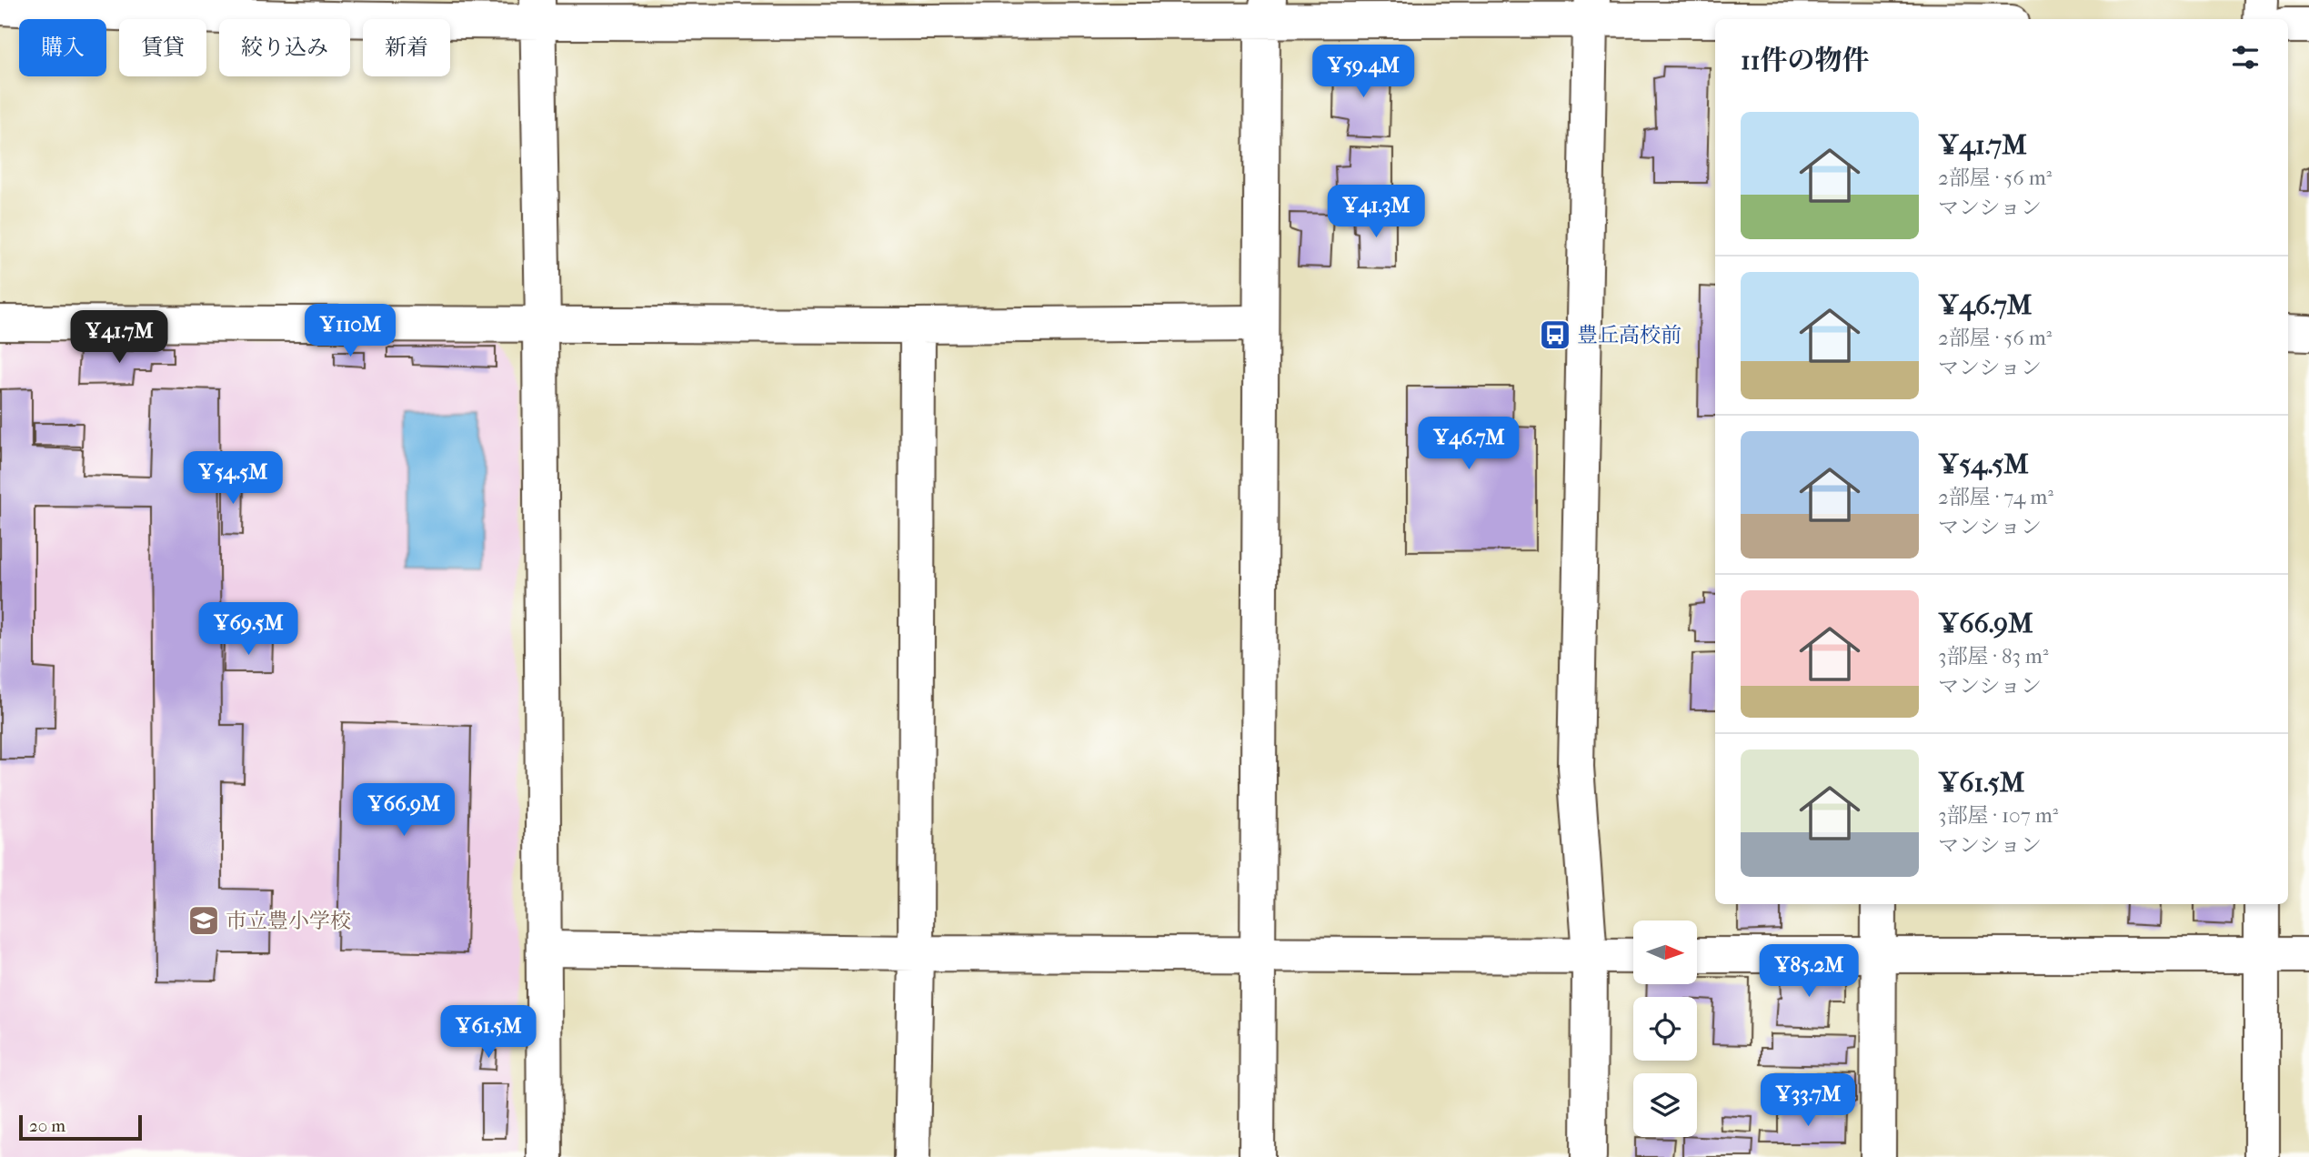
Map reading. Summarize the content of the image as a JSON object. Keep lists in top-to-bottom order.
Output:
{
  "places": {
    "bus stop": ["豊丘高校前"],
    "school or university": ["市立豊小学校"]
  },
  "scale_bar": "20 m",
  "north": "right",
  "page": {
    "chip": [
      "購入",
      "賃貸",
      "絞り込み",
      "新着"
    ],
    "heading": "11件の物件",
    "price": [
      "¥59.4M",
      "¥41.3M",
      "¥110M",
      "¥41.7M",
      "¥46.7M",
      "¥54.5M",
      "¥69.5M",
      "¥66.9M",
      "¥85.2M",
      "¥61.5M",
      "¥33.7M"
    ],
    "list": [
      {
        "name": "¥41.7M",
        "note": "2部屋 · 56 m² · マンション"
      },
      {
        "name": "¥46.7M",
        "note": "2部屋 · 56 m² · マンション"
      },
      {
        "name": "¥54.5M",
        "note": "2部屋 · 74 m² · マンション"
      },
      {
        "name": "¥66.9M",
        "note": "3部屋 · 83 m² · マンション"
      },
      {
        "name": "¥61.5M",
        "note": "3部屋 · 107 m² · マンション"
      }
    ],
    "scale": "20 m"
  }
}
